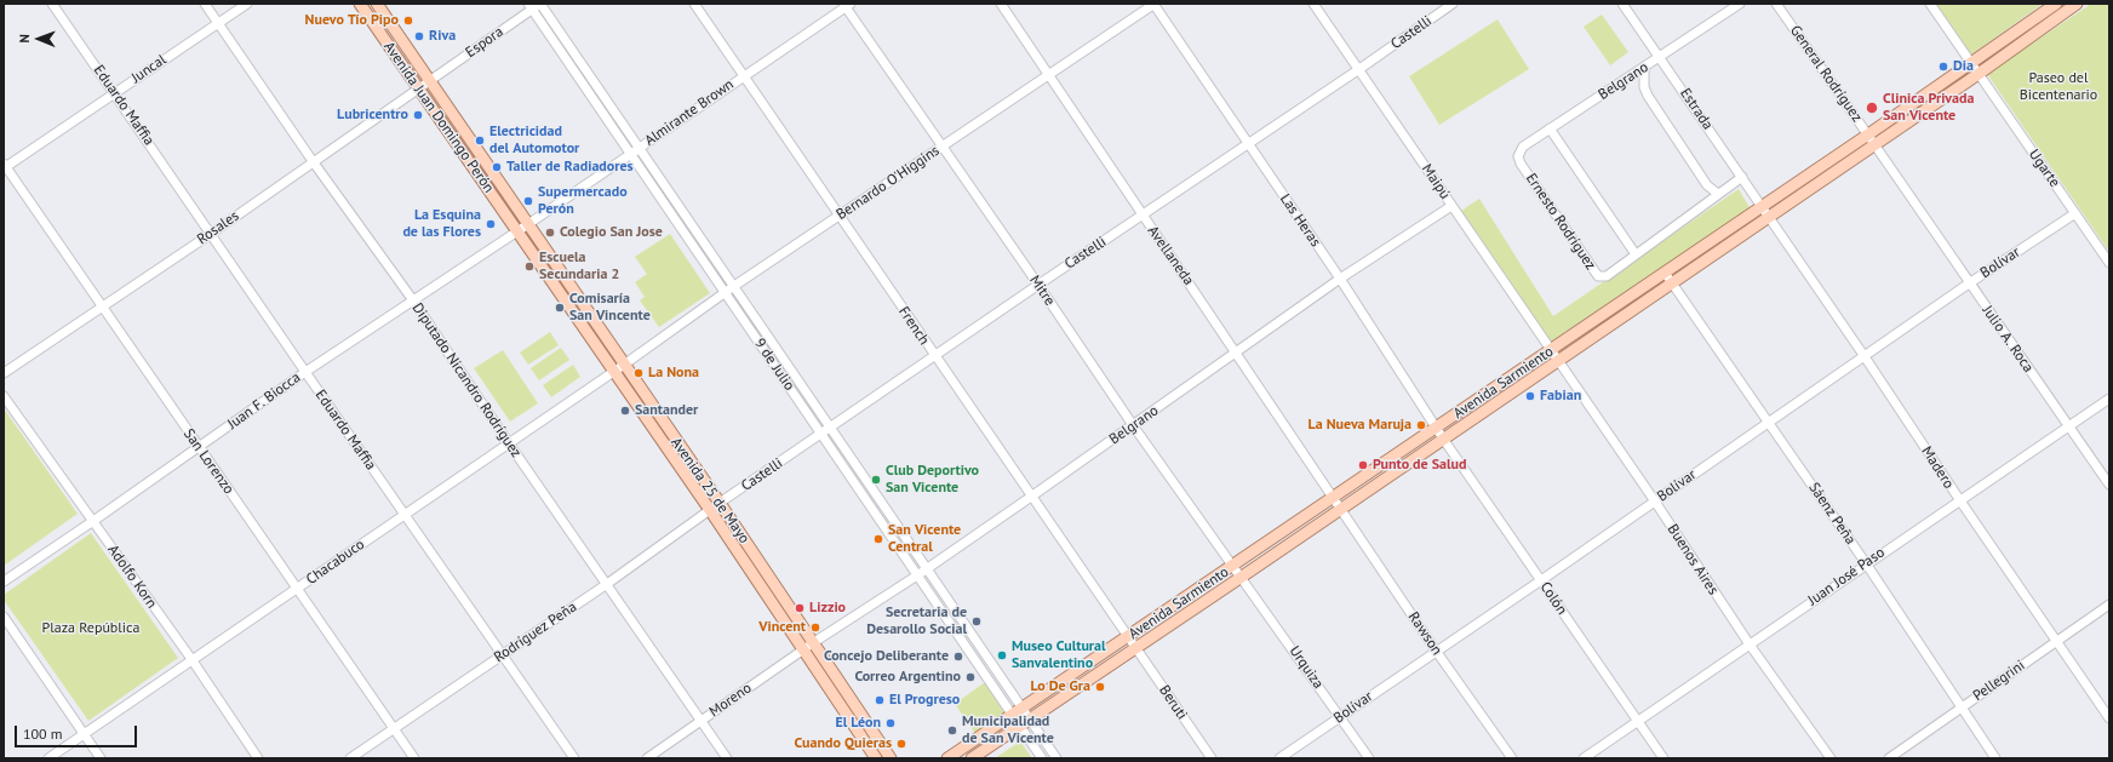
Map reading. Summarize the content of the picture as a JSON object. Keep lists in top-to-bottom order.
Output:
{
  "streets": {
    "main road": ["Avenida Juan Domingo Perón", "Avenida Sarmiento", "Avenida 25 de Mayo"],
    "street": [
      "Castelli",
      "Espora",
      "Juncal",
      "General Rodríguez",
      "Belgrano",
      "Eduardo Maffia",
      "Estrada",
      "Almirante Brown",
      "Ugarte",
      "Maipú",
      "Bernardo O'Higgins",
      "Las Heras",
      "Ernesto Rodríguez",
      "Rosales",
      "Avellaneda",
      "Bolívar",
      "Mitre",
      "French",
      "Julio A. Roca",
      "9 de Julio",
      "Diputado Nicandro Rodríguez",
      "Juan F. Biocca",
      "San Lorenzo",
      "Madero",
      "Sáenz Peña",
      "Buenos Aires",
      "Chacabuco",
      "Adolfo Korn",
      "Juan José Paso",
      "Colón",
      "Rodríguez Peña",
      "Rawson",
      "Urquiza",
      "Pellegrini",
      "Moreno",
      "Beruti"
    ]
  },
  "crossings": [
    ["Castelli", "Maipú"],
    ["Castelli", "Las Heras"],
    ["Castelli", "Avellaneda"],
    ["Castelli", "Mitre"],
    ["Castelli", "French"],
    ["Castelli", "9 de Julio"],
    ["Castelli", "Avenida 25 de Mayo"],
    ["Castelli", "Rodríguez Peña"],
    ["Espora", "Avenida Juan Domingo Perón"],
    ["Espora", "Rosales"],
    ["Espora", "9 de Julio"],
    ["Juncal", "Eduardo Maffia"],
    ["Juncal", "Diputado Nicandro Rodríguez"],
    ["Juncal", "San Lorenzo"],
    ["General Rodríguez", "Julio A. Roca"],
    ["General Rodríguez", "Avenida Sarmiento"],
    ["Belgrano", "Estrada"],
    ["Belgrano", "Maipú"],
    ["Belgrano", "Las Heras"],
    ["Belgrano", "Ernesto Rodríguez"],
    ["Belgrano", "Avellaneda"],
    ["Belgrano", "Mitre"],
    ["Belgrano", "French"],
    ["Belgrano", "9 de Julio"],
    ["Belgrano", "Avenida 25 de Mayo"],
    ["Belgrano", "Moreno"],
    ["Eduardo Maffia", "Rosales"],
    ["Eduardo Maffia", "Juan F. Biocca"],
    ["Eduardo Maffia", "Chacabuco"],
    ["Eduardo Maffia", "Rodríguez Peña"],
    ["Estrada", "Avenida Sarmiento"],
    ["Estrada", "Madero"],
    ["Almirante Brown", "Avenida Juan Domingo Perón"],
    ["Almirante Brown", "Mitre"],
    ["Almirante Brown", "French"],
    ["Almirante Brown", "9 de Julio"],
    ["Almirante Brown", "Juan F. Biocca"],
    ["Almirante Brown", "Avenida 25 de Mayo"],
    ["Avenida Juan Domingo Perón", "Rosales"],
    ["Avenida Juan Domingo Perón", "Juan F. Biocca"],
    ["Avenida Juan Domingo Perón", "Avenida 25 de Mayo"],
    ["Ugarte", "Bolívar"],
    ["Ugarte", "Avenida Sarmiento"],
    ["Maipú", "Avenida Sarmiento"],
    ["Maipú", "Buenos Aires"],
    ["Bernardo O'Higgins", "Las Heras"],
    ["Bernardo O'Higgins", "Avellaneda"],
    ["Bernardo O'Higgins", "Mitre"],
    ["Bernardo O'Higgins", "French"],
    ["Bernardo O'Higgins", "9 de Julio"],
    ["Bernardo O'Higgins", "Avenida 25 de Mayo"],
    ["Bernardo O'Higgins", "Chacabuco"],
    ["Las Heras", "Avenida Sarmiento"],
    ["Las Heras", "Colón"],
    ["Rosales", "Diputado Nicandro Rodríguez"],
    ["Rosales", "San Lorenzo"],
    ["Avellaneda", "Avenida Sarmiento"],
    ["Avellaneda", "Rawson"],
    ["Bolívar", "Julio A. Roca"],
    ["Bolívar", "Madero"],
    ["Bolívar", "Sáenz Peña"],
    ["Bolívar", "Buenos Aires"],
    ["Bolívar", "Colón"],
    ["Bolívar", "Rawson"],
    ["Bolívar", "Urquiza"],
    ["Mitre", "Avenida Sarmiento"],
    ["Mitre", "Urquiza"],
    ["French", "Avenida Sarmiento"],
    ["French", "Beruti"],
    ["Julio A. Roca", "Avenida Sarmiento"],
    ["Julio A. Roca", "Juan José Paso"],
    ["9 de Julio", "Avenida Sarmiento"],
    ["Diputado Nicandro Rodríguez", "Juan F. Biocca"],
    ["Diputado Nicandro Rodríguez", "Chacabuco"],
    ["Diputado Nicandro Rodríguez", "Rodríguez Peña"],
    ["Diputado Nicandro Rodríguez", "Moreno"],
    ["Avenida Sarmiento", "Madero"],
    ["Avenida Sarmiento", "Sáenz Peña"],
    ["Avenida Sarmiento", "Buenos Aires"],
    ["Avenida Sarmiento", "Colón"],
    ["Avenida Sarmiento", "Rawson"],
    ["Avenida Sarmiento", "Urquiza"],
    ["Avenida Sarmiento", "Beruti"],
    ["Juan F. Biocca", "San Lorenzo"],
    ["Juan F. Biocca", "Avenida 25 de Mayo"],
    ["Juan F. Biocca", "Adolfo Korn"],
    ["San Lorenzo", "Chacabuco"],
    ["San Lorenzo", "Rodríguez Peña"],
    ["Madero", "Juan José Paso"],
    ["Madero", "Pellegrini"],
    ["Avenida 25 de Mayo", "Chacabuco"],
    ["Avenida 25 de Mayo", "Rodríguez Peña"],
    ["Avenida 25 de Mayo", "Moreno"],
    ["Sáenz Peña", "Juan José Paso"],
    ["Sáenz Peña", "Pellegrini"],
    ["Buenos Aires", "Juan José Paso"],
    ["Chacabuco", "Adolfo Korn"],
    ["Juan José Paso", "Colón"]
  ],
  "parks": ["Paseo del Bicentenario", "Plaza República"],
  "places": [
    "Nuevo Tío Pipo",
    "Riva",
    "Dia",
    "Clinica Privada San Vicente",
    "Lubricentro",
    "Electricidad del Automotor",
    "Taller de Radiadores",
    "Supermercado Perón",
    "La Esquina de las Flores",
    "Colegio San Jose",
    "Escuela Secundaria 2",
    "Comisaría San Vincente",
    "La Nona",
    "Fabian",
    "Santander",
    "La Nueva Maruja",
    "Punto de Salud",
    "Club Deportivo San Vicente",
    "San Vicente Central",
    "Lizzio",
    "Secretaria de Desarollo Social",
    "Vincent",
    "Museo Cultural Sanvalentino",
    "Concejo Deliberante",
    "Correo Argentino",
    "Lo De Gra",
    "El Progreso",
    "El Léon",
    "Municipalidad de San Vicente",
    "Cuando Quieras"
  ],
  "scale_bar": "100 m",
  "north": "left"
}
